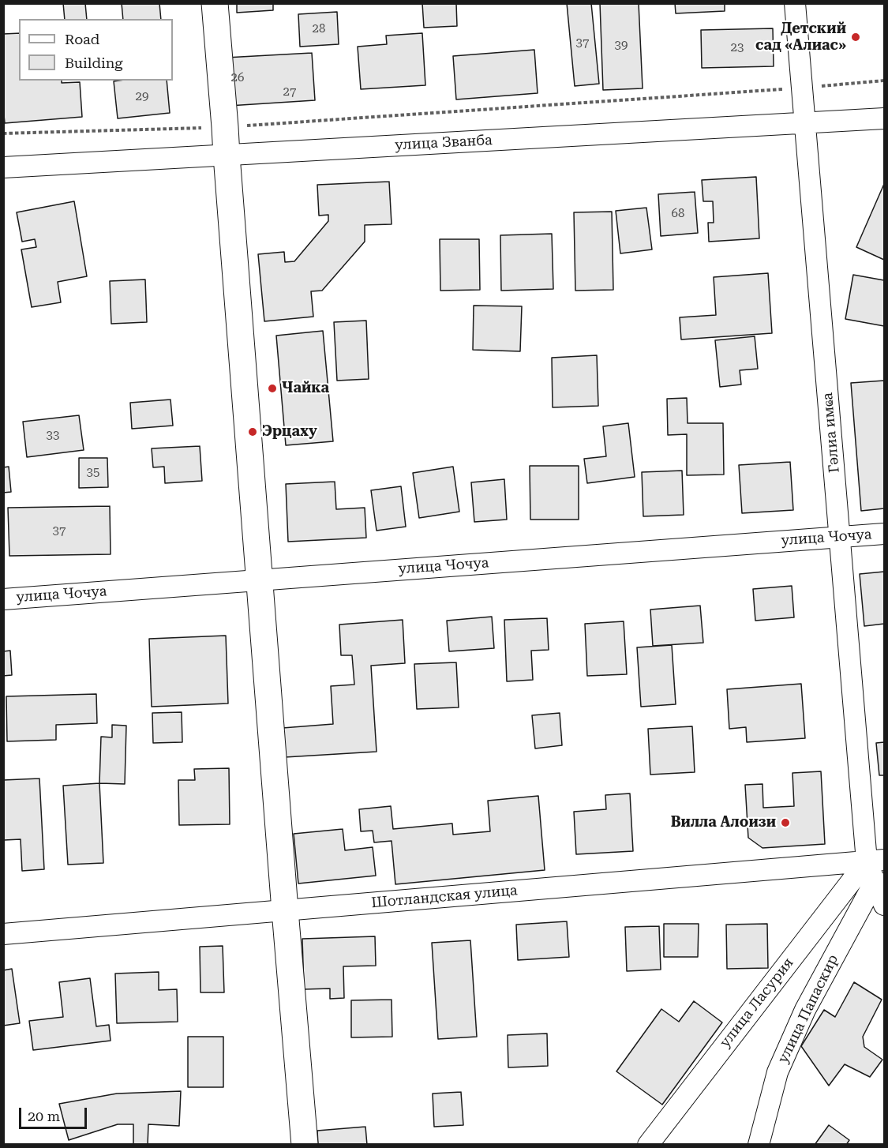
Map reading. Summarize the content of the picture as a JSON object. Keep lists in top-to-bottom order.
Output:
{
  "streets": {
    "street": [
      "улица Званба",
      "Гәлиа имҩа",
      "улица Чочуа",
      "Шотландская улица",
      "улица Ласурия",
      "улица Папаскир"
    ]
  },
  "crossings": [
    ["улица Званба", "Гәлиа имҩа"],
    ["Гәлиа имҩа", "улица Чочуа"],
    ["Гәлиа имҩа", "Шотландская улица"],
    ["Гәлиа имҩа", "улица Ласурия"],
    ["Гәлиа имҩа", "улица Папаскир"],
    ["Шотландская улица", "улица Ласурия"]
  ],
  "places": [
    "Детский сад «Алиас»",
    "Чайка",
    "Эрцаху",
    "Вилла Алоизи"
  ],
  "house_numbers": [
    "28",
    "37",
    "39",
    "23",
    "26",
    "27",
    "29",
    "68",
    "33",
    "35",
    "37"
  ],
  "legend": ["Road", "Building"],
  "scale_bar": "20 m"
}
